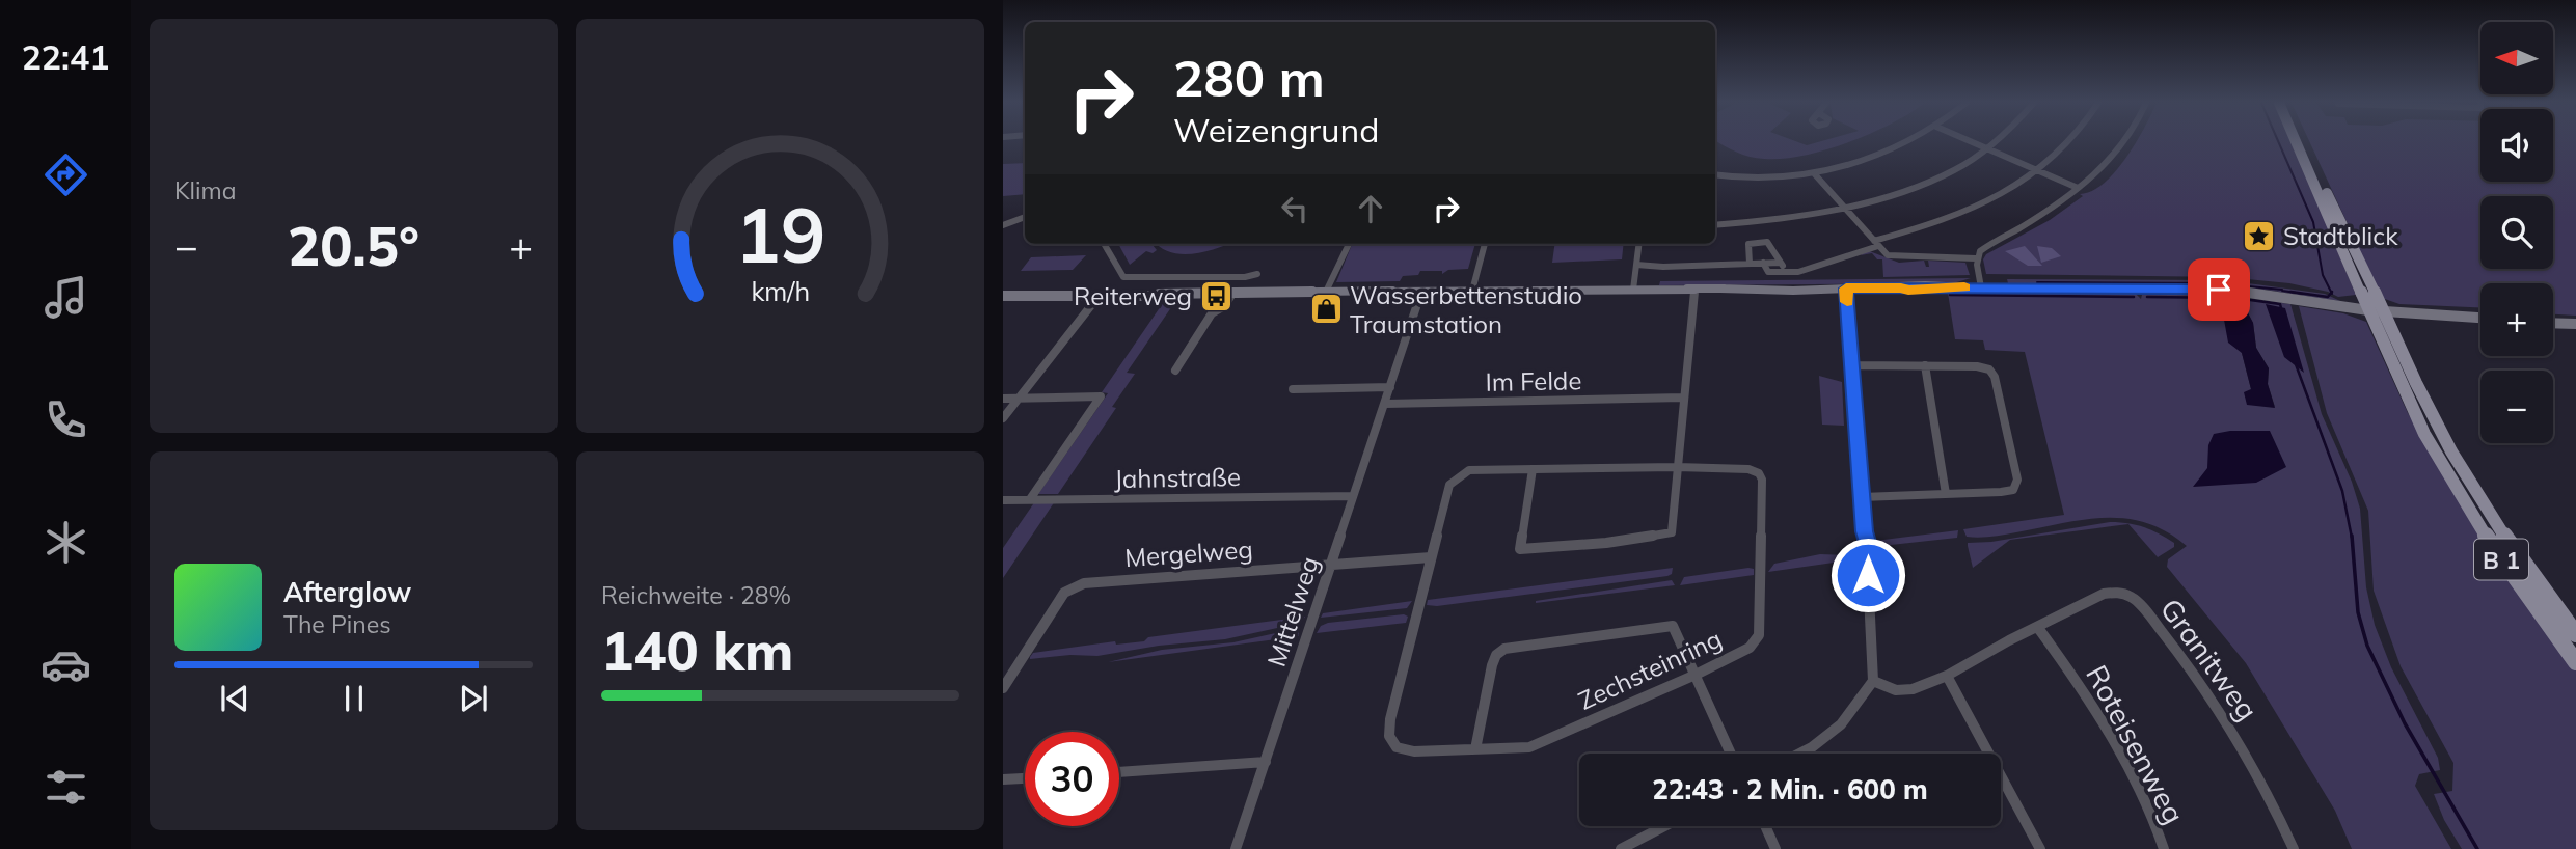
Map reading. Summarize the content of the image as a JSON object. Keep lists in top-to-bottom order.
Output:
{
  "streets": {
    "main road": ["B 1"],
    "street": [
      "Im Felde",
      "Jahnstraße",
      "Mergelweg",
      "Mittelweg",
      "Granitweg",
      "Zechsteinring",
      "Roteisenweg"
    ]
  },
  "crossings": [
    ["Im Felde", "Mittelweg"],
    ["Jahnstraße", "Mittelweg"],
    ["Mergelweg", "Mittelweg"],
    ["Mergelweg", "Zechsteinring"],
    ["Granitweg", "Roteisenweg"]
  ],
  "places": {
    "place": ["Stadtblick"],
    "bus stop": ["Reiterweg"],
    "shop": ["Wasserbettenstudio Traumstation"]
  },
  "north": "left",
  "page": {
    "tabs": "22:41",
    "tile": [
      "Klima",
      ["Reichweite · 28%", "140 km"]
    ],
    "map_buttons": ["+", "−"],
    "turn": ["280 m", "Weizengrund"],
    "heat": ["−", "20.5°", "+"],
    "song": ["Afterglow", "The Pines"],
    "limit": "30",
    "trip": "22:43 · 2 Min. · 600 m",
    "gauge": ["19", "km/h"]
  }
}
